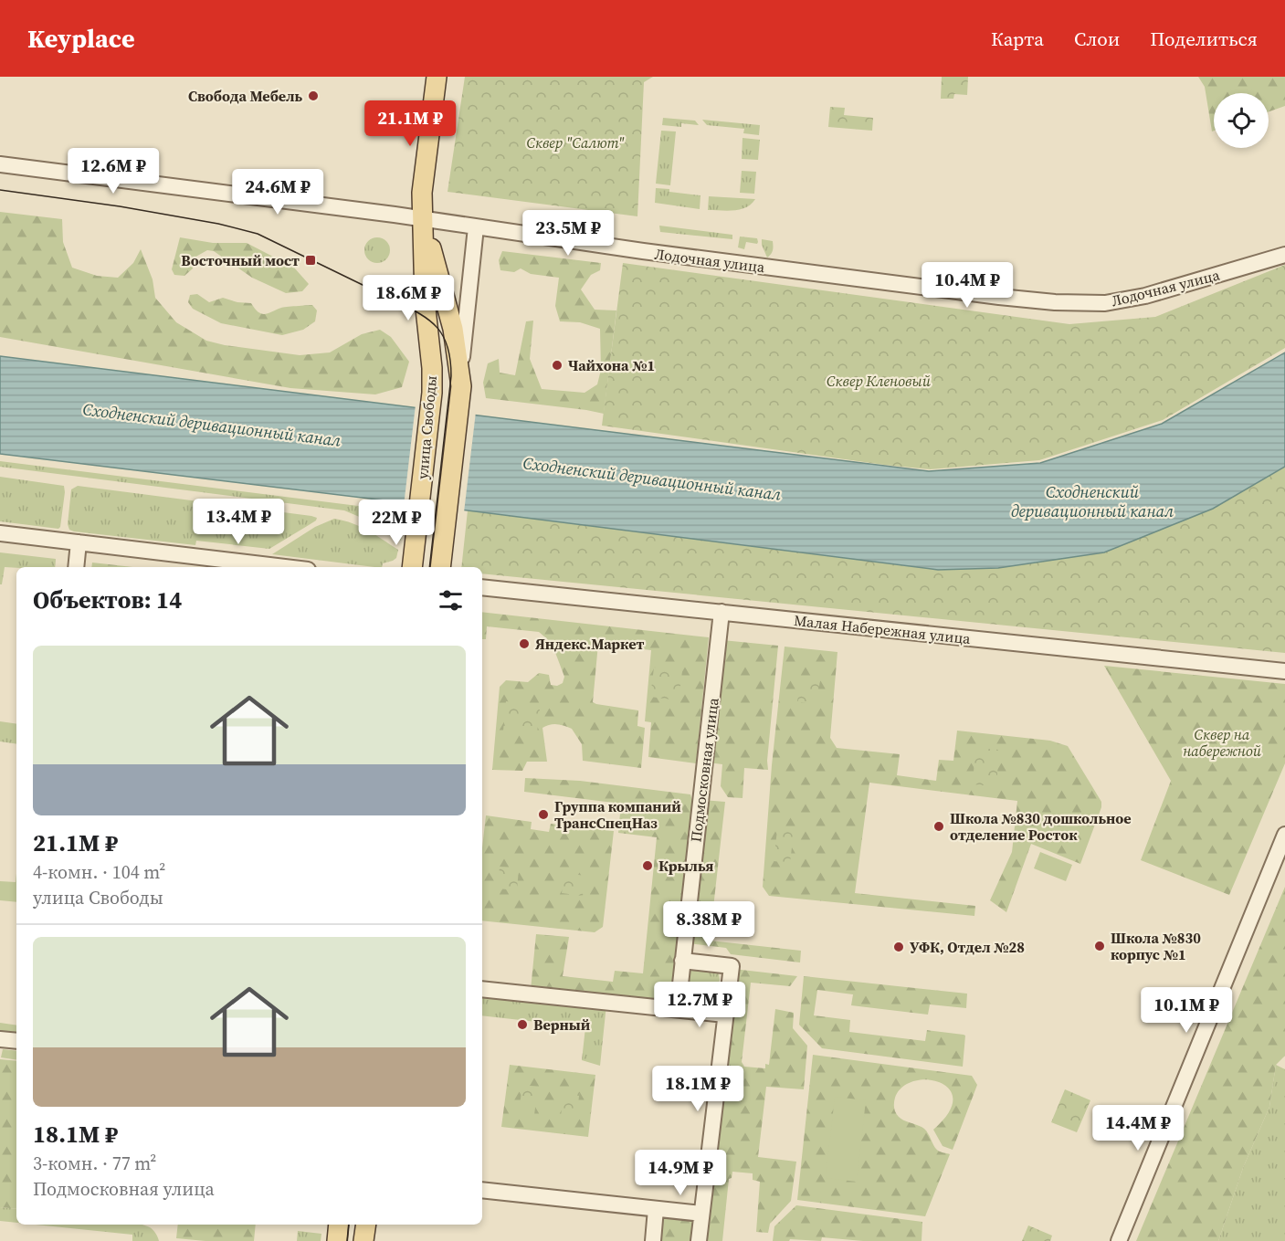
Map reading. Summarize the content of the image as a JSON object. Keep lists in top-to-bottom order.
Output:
{
  "streets": {
    "main road": ["улица Свободы"],
    "street": ["Лодочная улица", "Малая Набережная улица", "Подмосковная улица"]
  },
  "crossings": [
    ["Лодочная улица", "улица Свободы"],
    ["Малая Набережная улица", "Подмосковная улица"]
  ],
  "water": ["Сходненский деривационный канал"],
  "parks": ["Сквер \"Салют\"", "Сквер Кленовый", "Сквер на набережной"],
  "places": {
    "other": [
      "Свобода Мебель",
      "Чайхона №1",
      "Яндекс.Маркет",
      "Группа компаний ТрансСпецНаз",
      "Школа №830 дошкольное отделение Росток",
      "Крылья",
      "Школа №830 корпус №1",
      "УФК, Отдел №28",
      "Верный"
    ],
    "transit": ["Восточный мост"]
  },
  "page": {
    "header": "Keyplace",
    "nav": ["Карта", "Слои", "Поделиться"],
    "price": [
      "21.1M ₽",
      "12.6M ₽",
      "24.6M ₽",
      "23.5M ₽",
      "10.4M ₽",
      "18.6M ₽",
      "13.4M ₽",
      "22M ₽",
      "8.38M ₽",
      "12.7M ₽",
      "10.1M ₽",
      "18.1M ₽",
      "14.4M ₽",
      "14.9M ₽"
    ],
    "heading": "Объектов: 14",
    "list": [
      {
        "name": "21.1M ₽",
        "note": "4-комн. · 104 m² · улица Свободы"
      },
      {
        "name": "18.1M ₽",
        "note": "3-комн. · 77 m² · Подмосковная улица"
      }
    ]
  }
}
